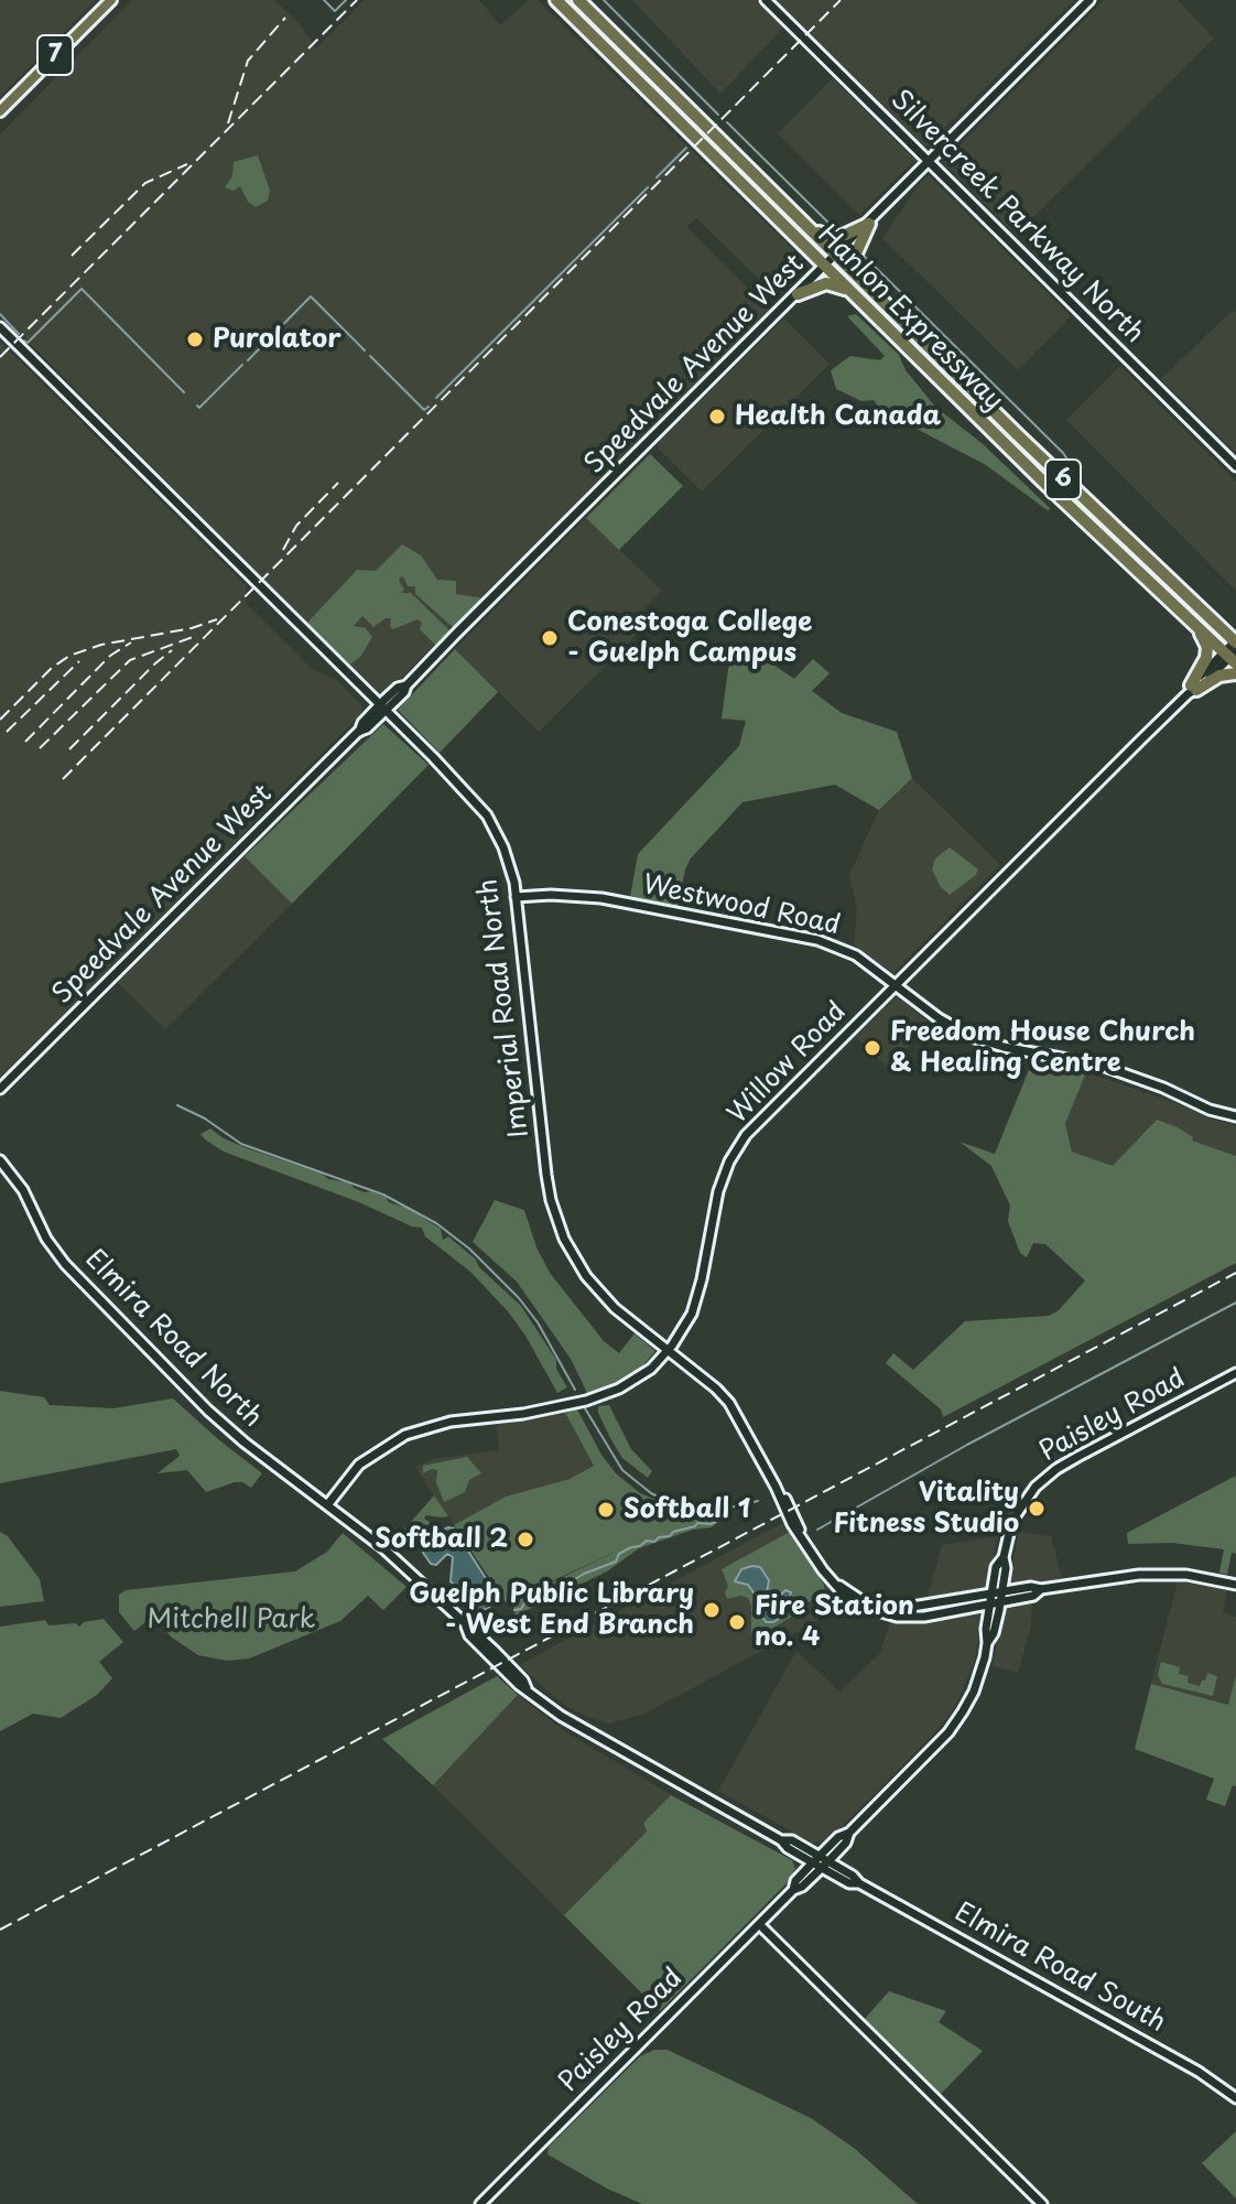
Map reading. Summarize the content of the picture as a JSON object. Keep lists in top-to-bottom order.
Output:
{
  "streets": {
    "highway": ["Hanlon Expressway", "6"],
    "main road": [
      "7",
      "Silvercreek Parkway North",
      "Speedvale Avenue West",
      "Westwood Road",
      "Imperial Road North",
      "Willow Road",
      "Elmira Road North",
      "Paisley Road",
      "Elmira Road South"
    ]
  },
  "crossings": [
    ["Silvercreek Parkway North", "Speedvale Avenue West"],
    ["Hanlon Expressway", "Speedvale Avenue West"],
    ["Hanlon Expressway", "Willow Road"],
    ["Speedvale Avenue West", "Imperial Road North"],
    ["Westwood Road", "Imperial Road North"],
    ["Westwood Road", "Willow Road"],
    ["Imperial Road North", "Willow Road"],
    ["Imperial Road North", "Paisley Road"],
    ["Willow Road", "Elmira Road North"],
    ["Elmira Road North", "Elmira Road South"],
    ["Paisley Road", "Elmira Road South"]
  ],
  "parks": ["Mitchell Park"],
  "places": [
    "Purolator",
    "Health Canada",
    "Conestoga College - Guelph Campus",
    "Freedom House Church & Healing Centre",
    "Vitality Fitness Studio",
    "Softball 1",
    "Softball 2",
    "Guelph Public Library - West End Branch",
    "Fire Station no. 4"
  ]
}
